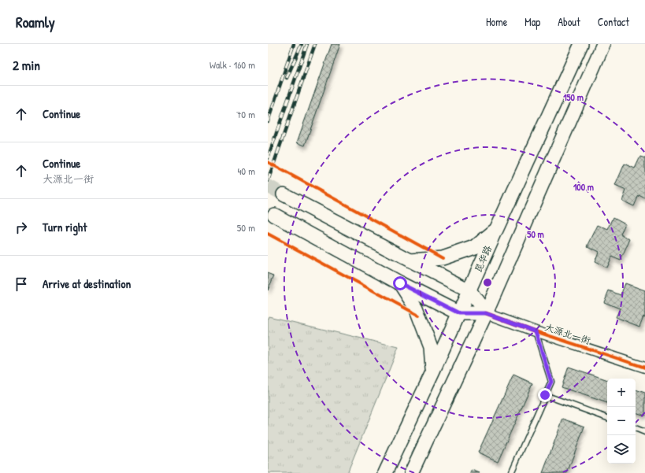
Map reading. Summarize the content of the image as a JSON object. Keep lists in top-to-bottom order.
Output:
{
  "streets": {
    "main road": ["昆华路"],
    "street": ["大源北一街"]
  },
  "page": {
    "header": "Roamly",
    "nav": [
      "Home",
      "Map",
      "About",
      "Contact"
    ],
    "heading": ["2 min", "Walk · 160 m"],
    "list": [
      ["Continue", "70 m"],
      ["Continue", "大源北一街", "40 m"],
      ["Turn right", "50 m"],
      "Arrive at destination"
    ],
    "map_buttons": ["+", "−"]
  },
  "rings": ["150 m", "100 m", "50 m"]
}
